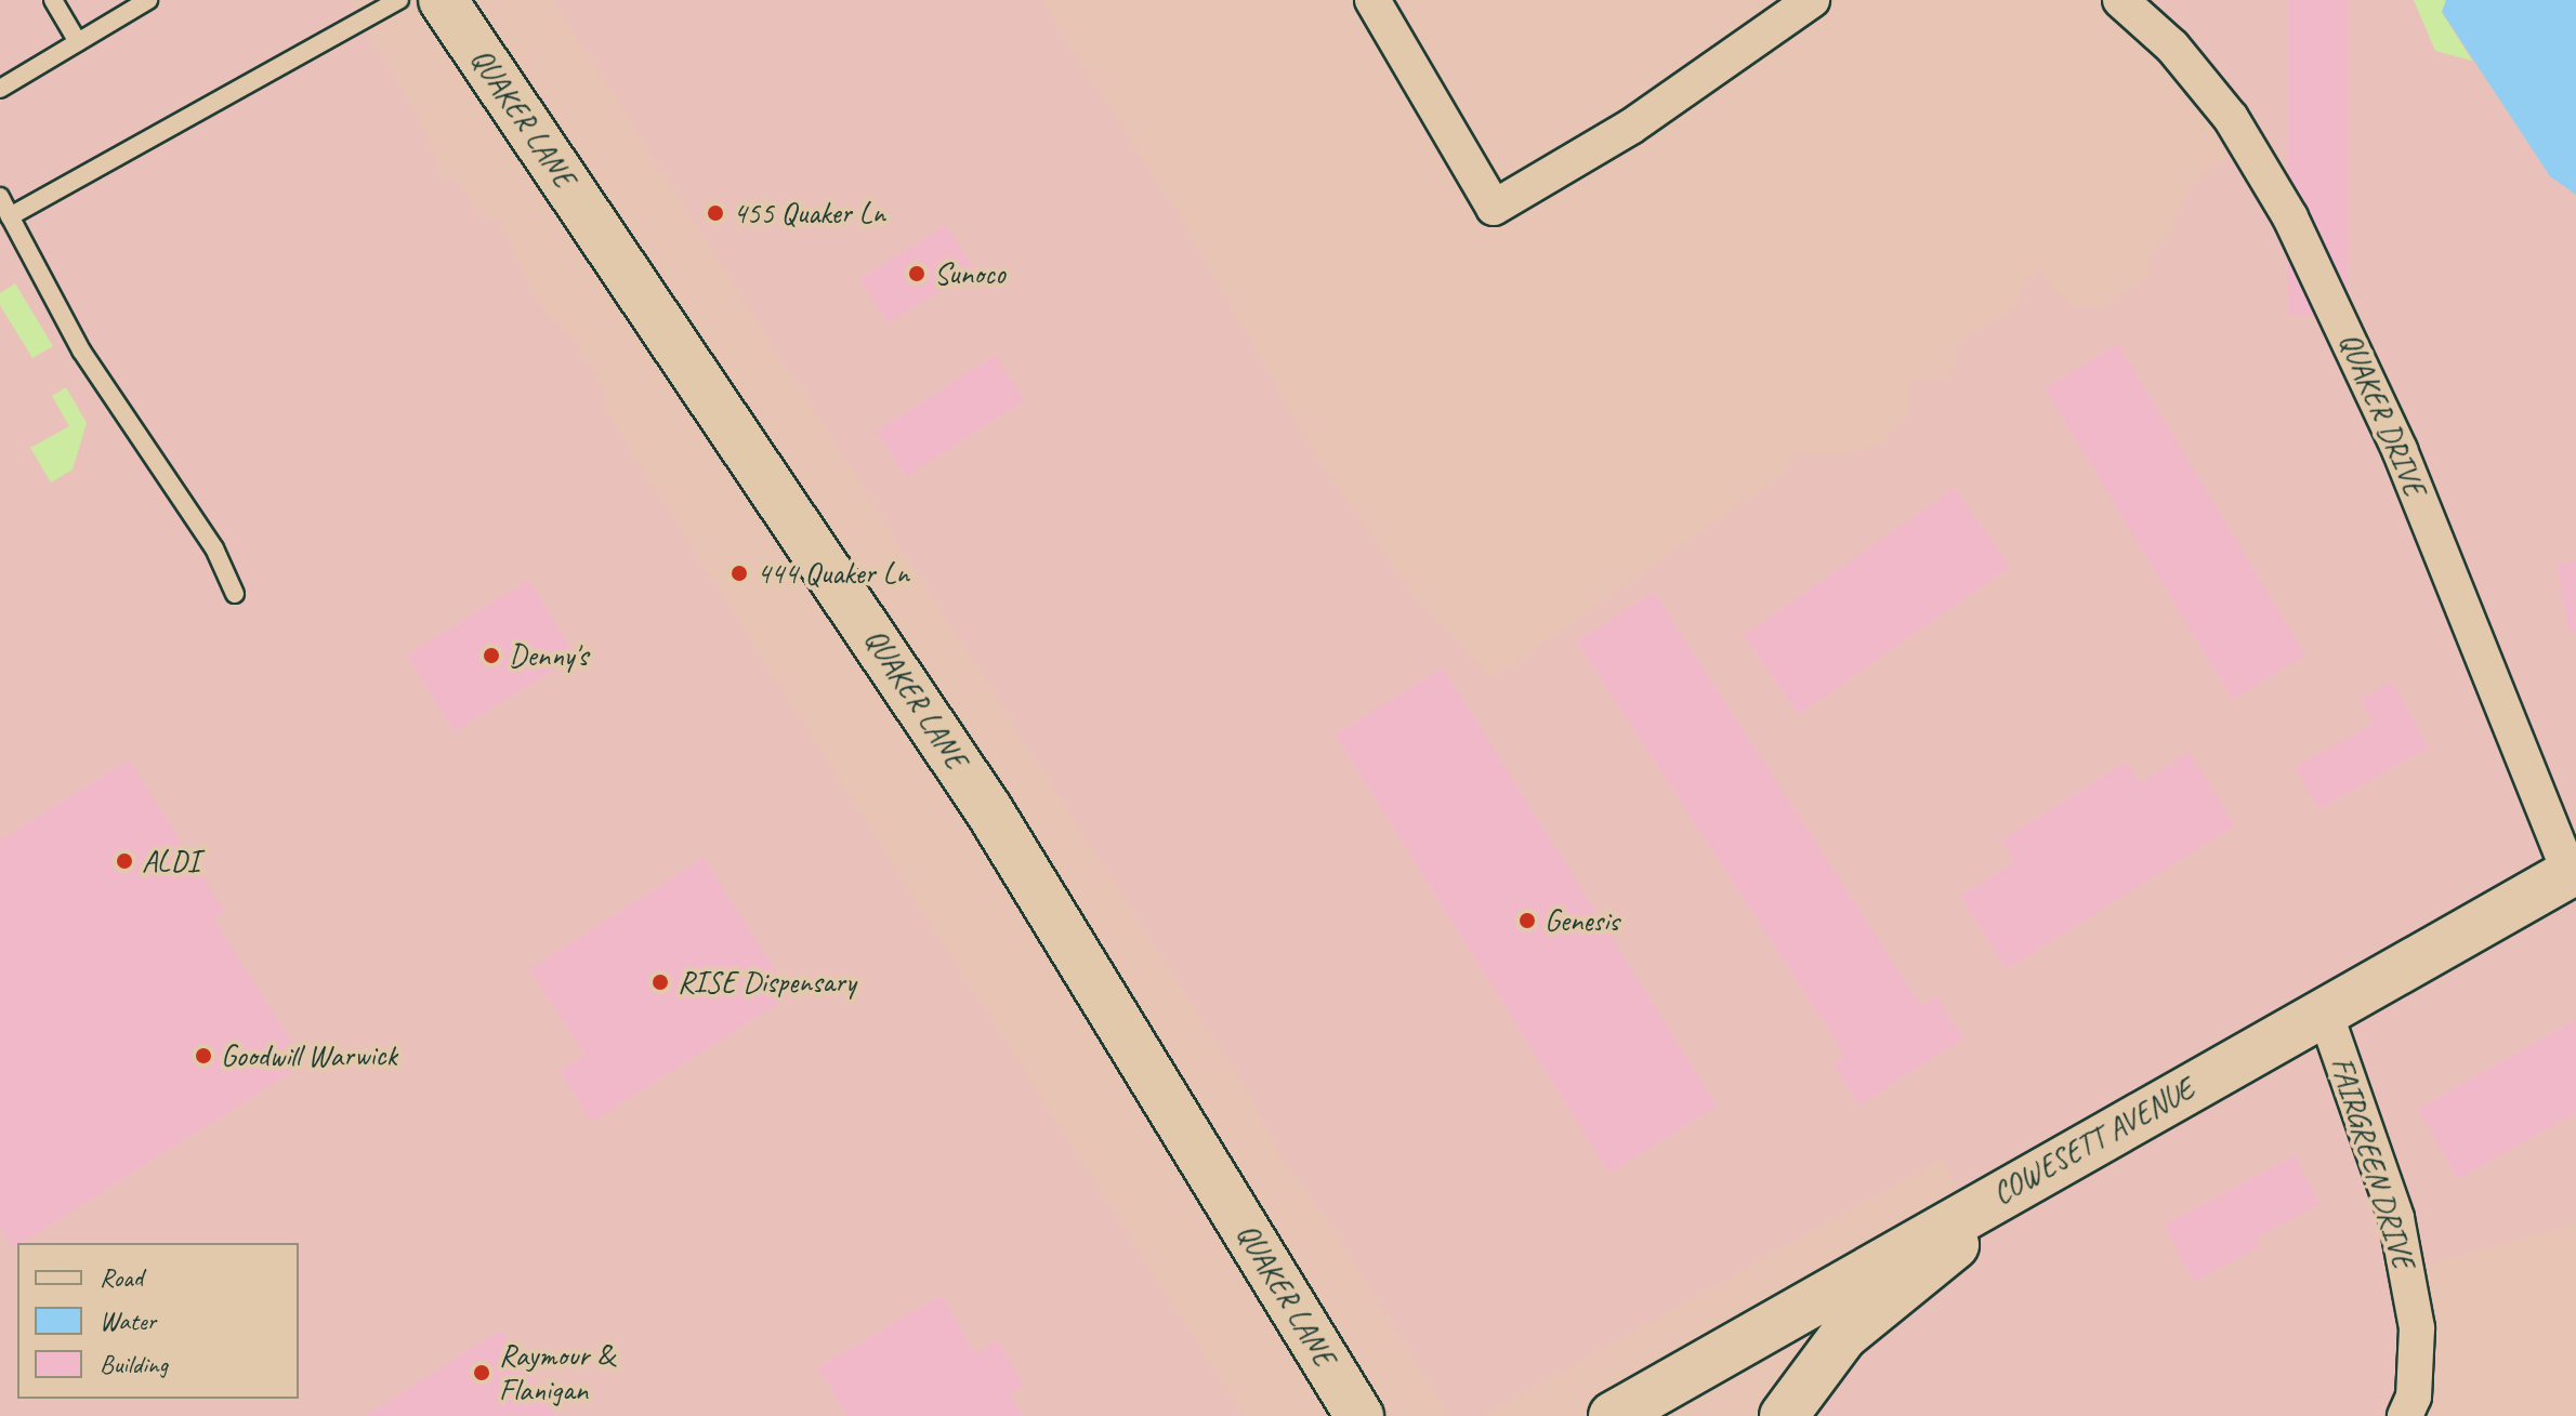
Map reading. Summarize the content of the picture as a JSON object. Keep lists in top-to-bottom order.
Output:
{
  "streets": {
    "main road": ["QUAKER LANE", "COWESETT AVENUE"],
    "street": ["QUAKER DRIVE", "FAIRGREEN DRIVE"]
  },
  "crossings": [
    ["QUAKER DRIVE", "COWESETT AVENUE"],
    ["COWESETT AVENUE", "FAIRGREEN DRIVE"]
  ],
  "places": [
    "455 Quaker Ln",
    "Sunoco",
    "444 Quaker Ln",
    "Denny's",
    "ALDI",
    "Genesis",
    "RISE Dispensary",
    "Goodwill Warwick",
    "Raymour & Flanigan"
  ],
  "legend": ["Road", "Water", "Building"]
}
